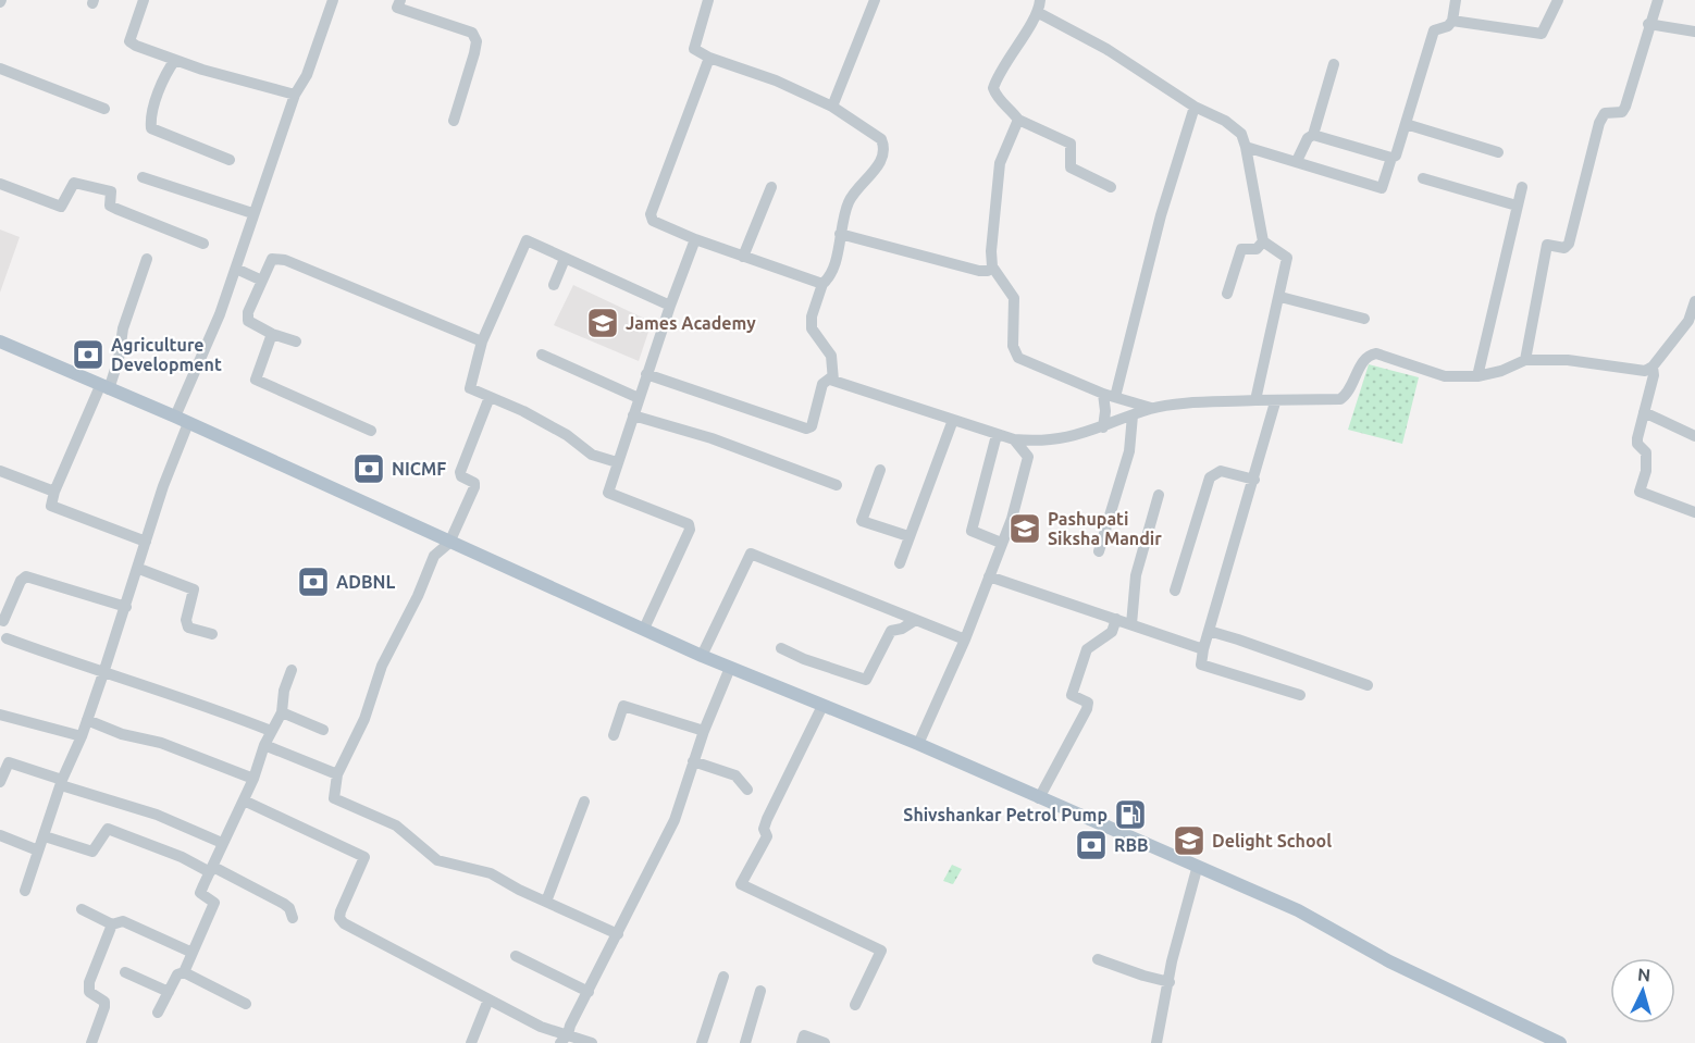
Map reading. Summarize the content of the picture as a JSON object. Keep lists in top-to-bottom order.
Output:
{
  "places": {
    "school or university": ["James Academy", "Pashupati Siksha Mandir", "Delight School"],
    "bank": [
      "Agriculture Development",
      "NICMF",
      "ADBNL",
      "RBB"
    ],
    "fuel station": ["Shivshankar Petrol Pump"]
  },
  "north": "top"
}
